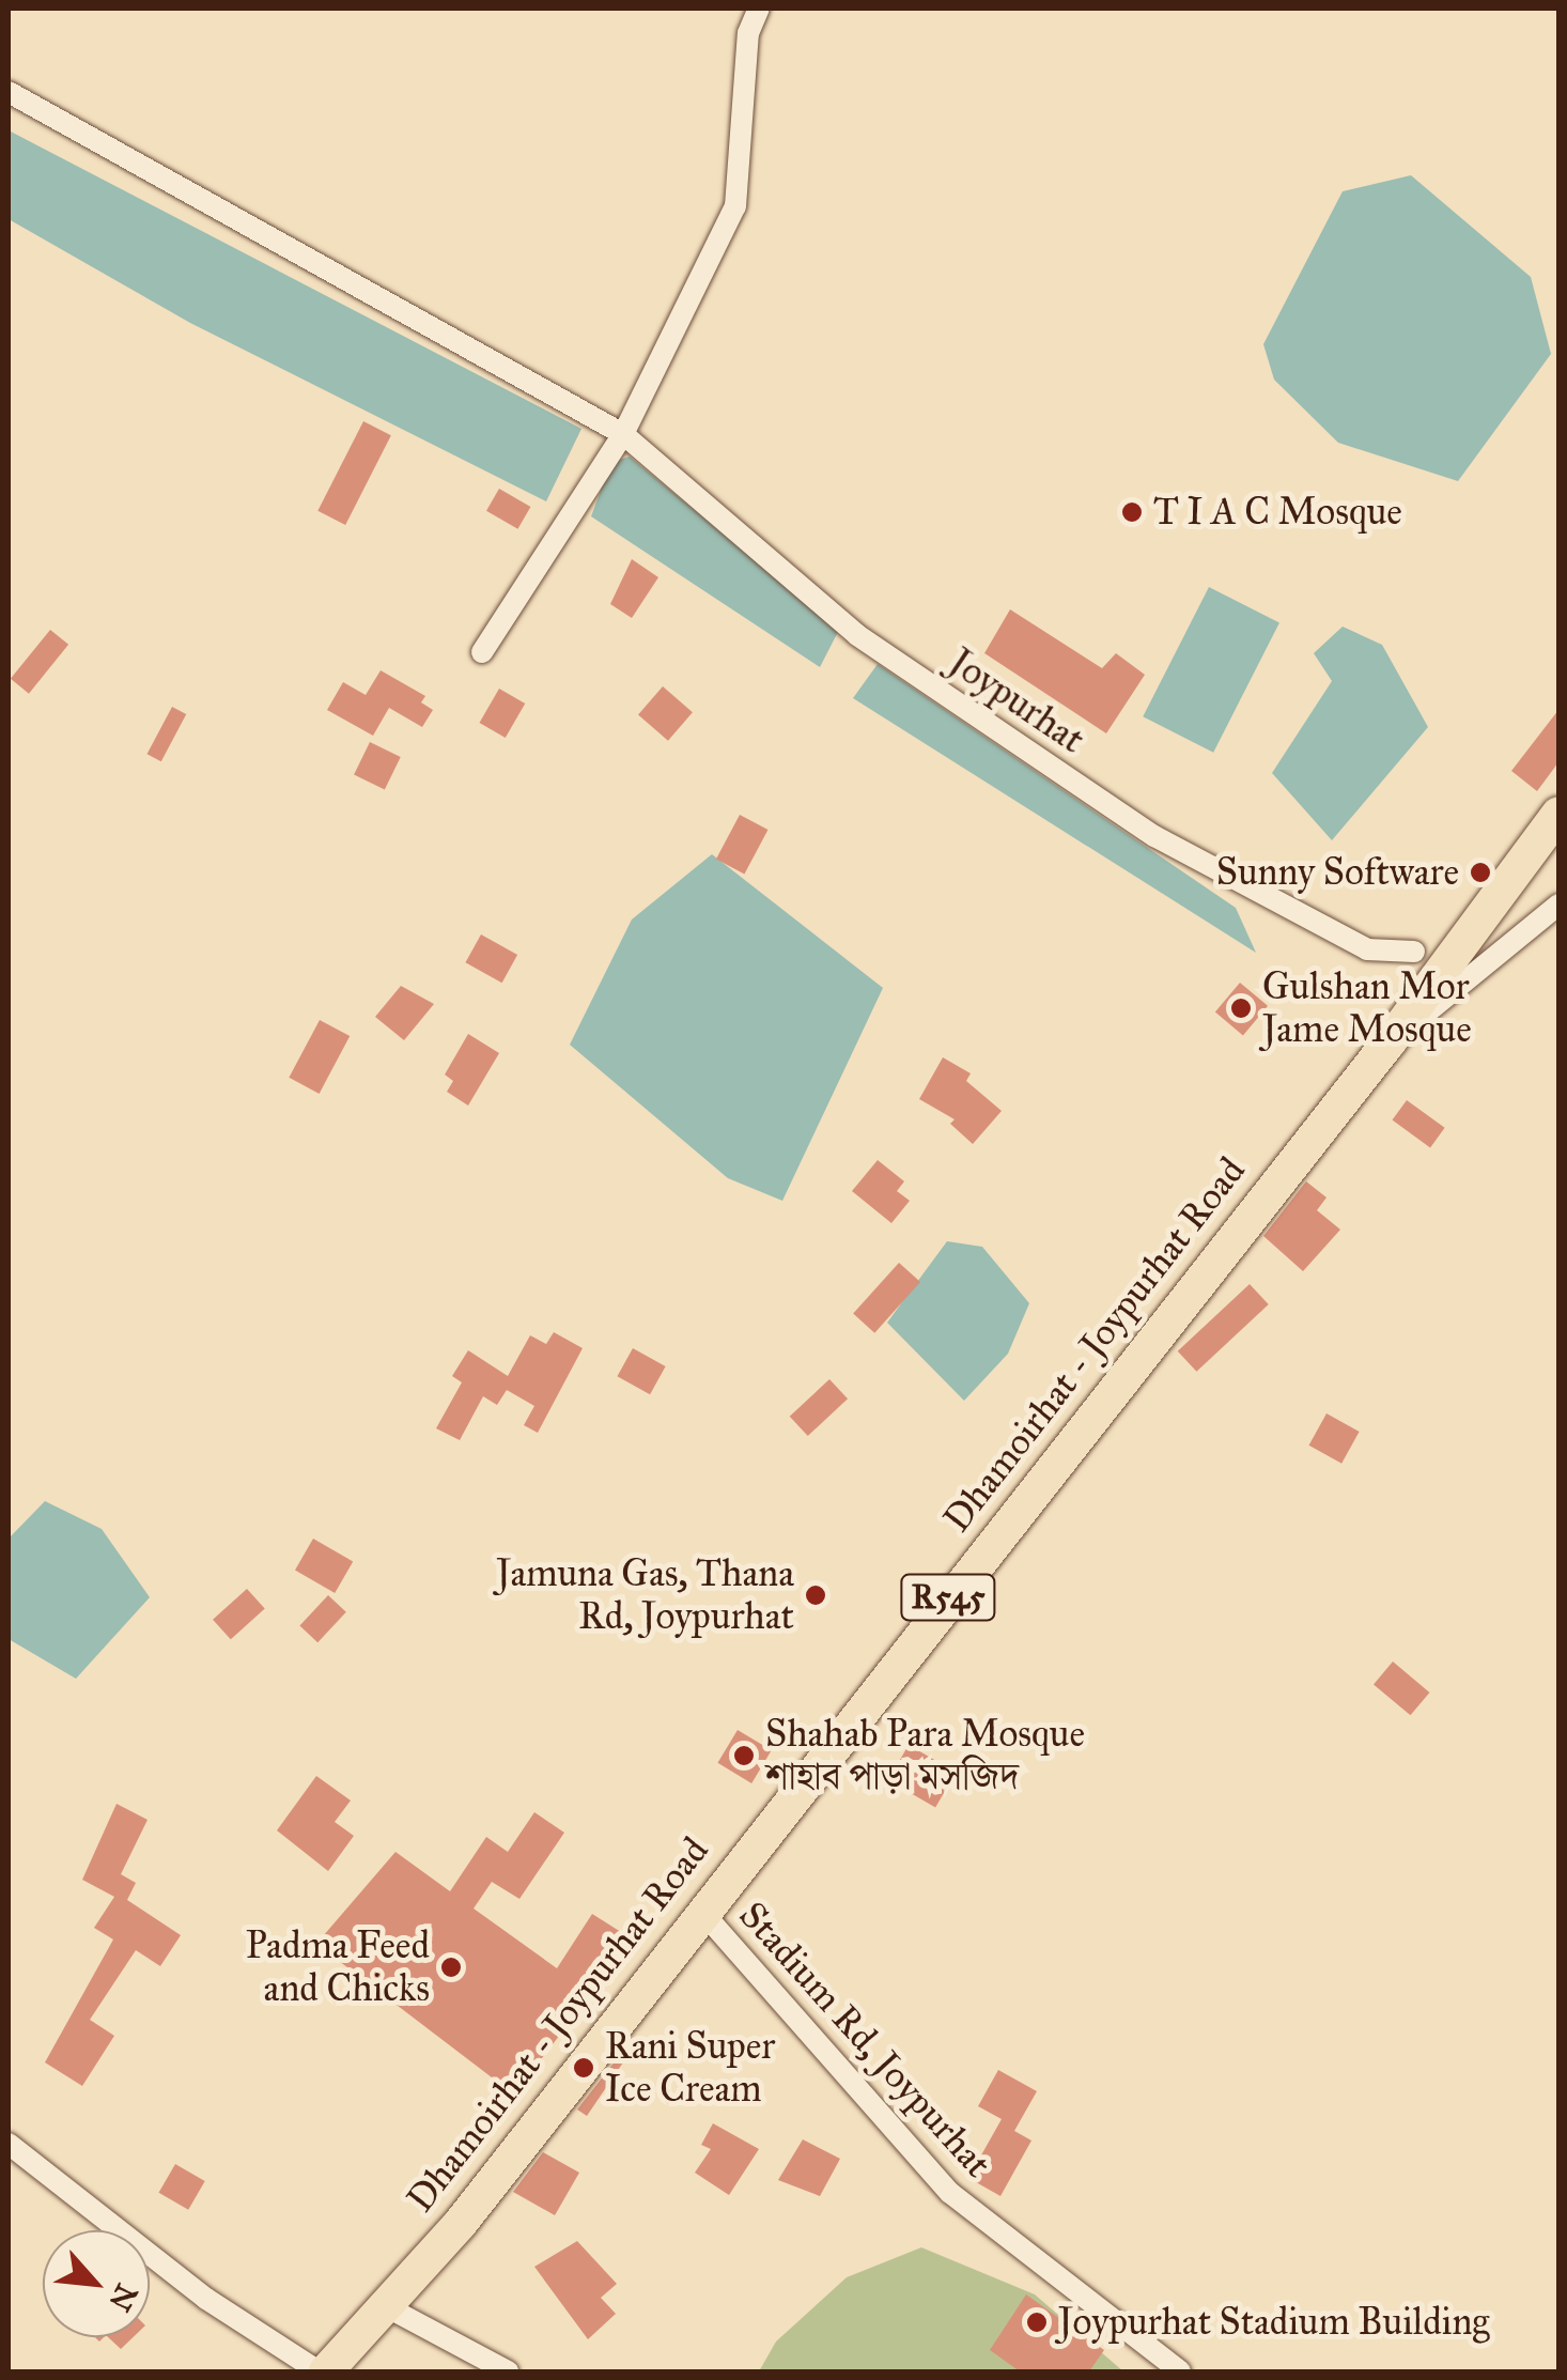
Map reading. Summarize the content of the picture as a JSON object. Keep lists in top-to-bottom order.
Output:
{
  "streets": {
    "main road": ["Dhamoirhat - Joypurhat Road", "R545"],
    "street": ["Joypurhat", "Stadium Rd, Joypurhat"]
  },
  "crossings": [
    ["Dhamoirhat - Joypurhat Road", "Stadium Rd, Joypurhat"]
  ],
  "places": [
    "T I A C Mosque",
    "Sunny Software",
    "Gulshan Mor Jame Mosque",
    "Jamuna Gas, Thana Rd, Joypurhat",
    "Shahab Para Mosque শাহাব পাড়া মসজিদ",
    "Padma Feed and Chicks",
    "Rani Super Ice Cream",
    "Joypurhat Stadium Building"
  ],
  "north": "bottom right"
}
